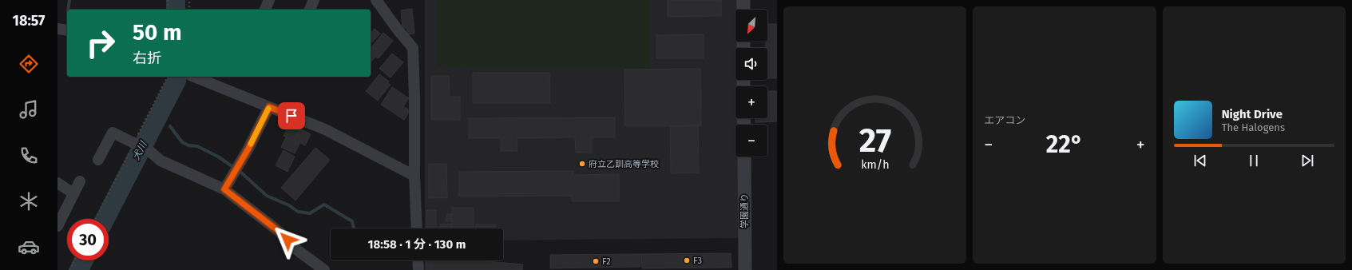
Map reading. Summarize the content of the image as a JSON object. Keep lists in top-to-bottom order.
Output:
{
  "streets": {
    "street": ["学園通り"]
  },
  "water": ["犬川"],
  "places": ["府立乙訓高等学校", "F3", "F2"],
  "north": "bottom left",
  "page": {
    "tabs": "18:57",
    "tile": "エアコン",
    "map_buttons": ["+", "−"],
    "turn": ["50 m", "右折"],
    "song": ["Night Drive", "The Halogens"],
    "heat": ["−", "22°", "+"],
    "limit": "30",
    "trip": "18:58 · 1 分 · 130 m",
    "gauge": ["27", "km/h"]
  }
}
